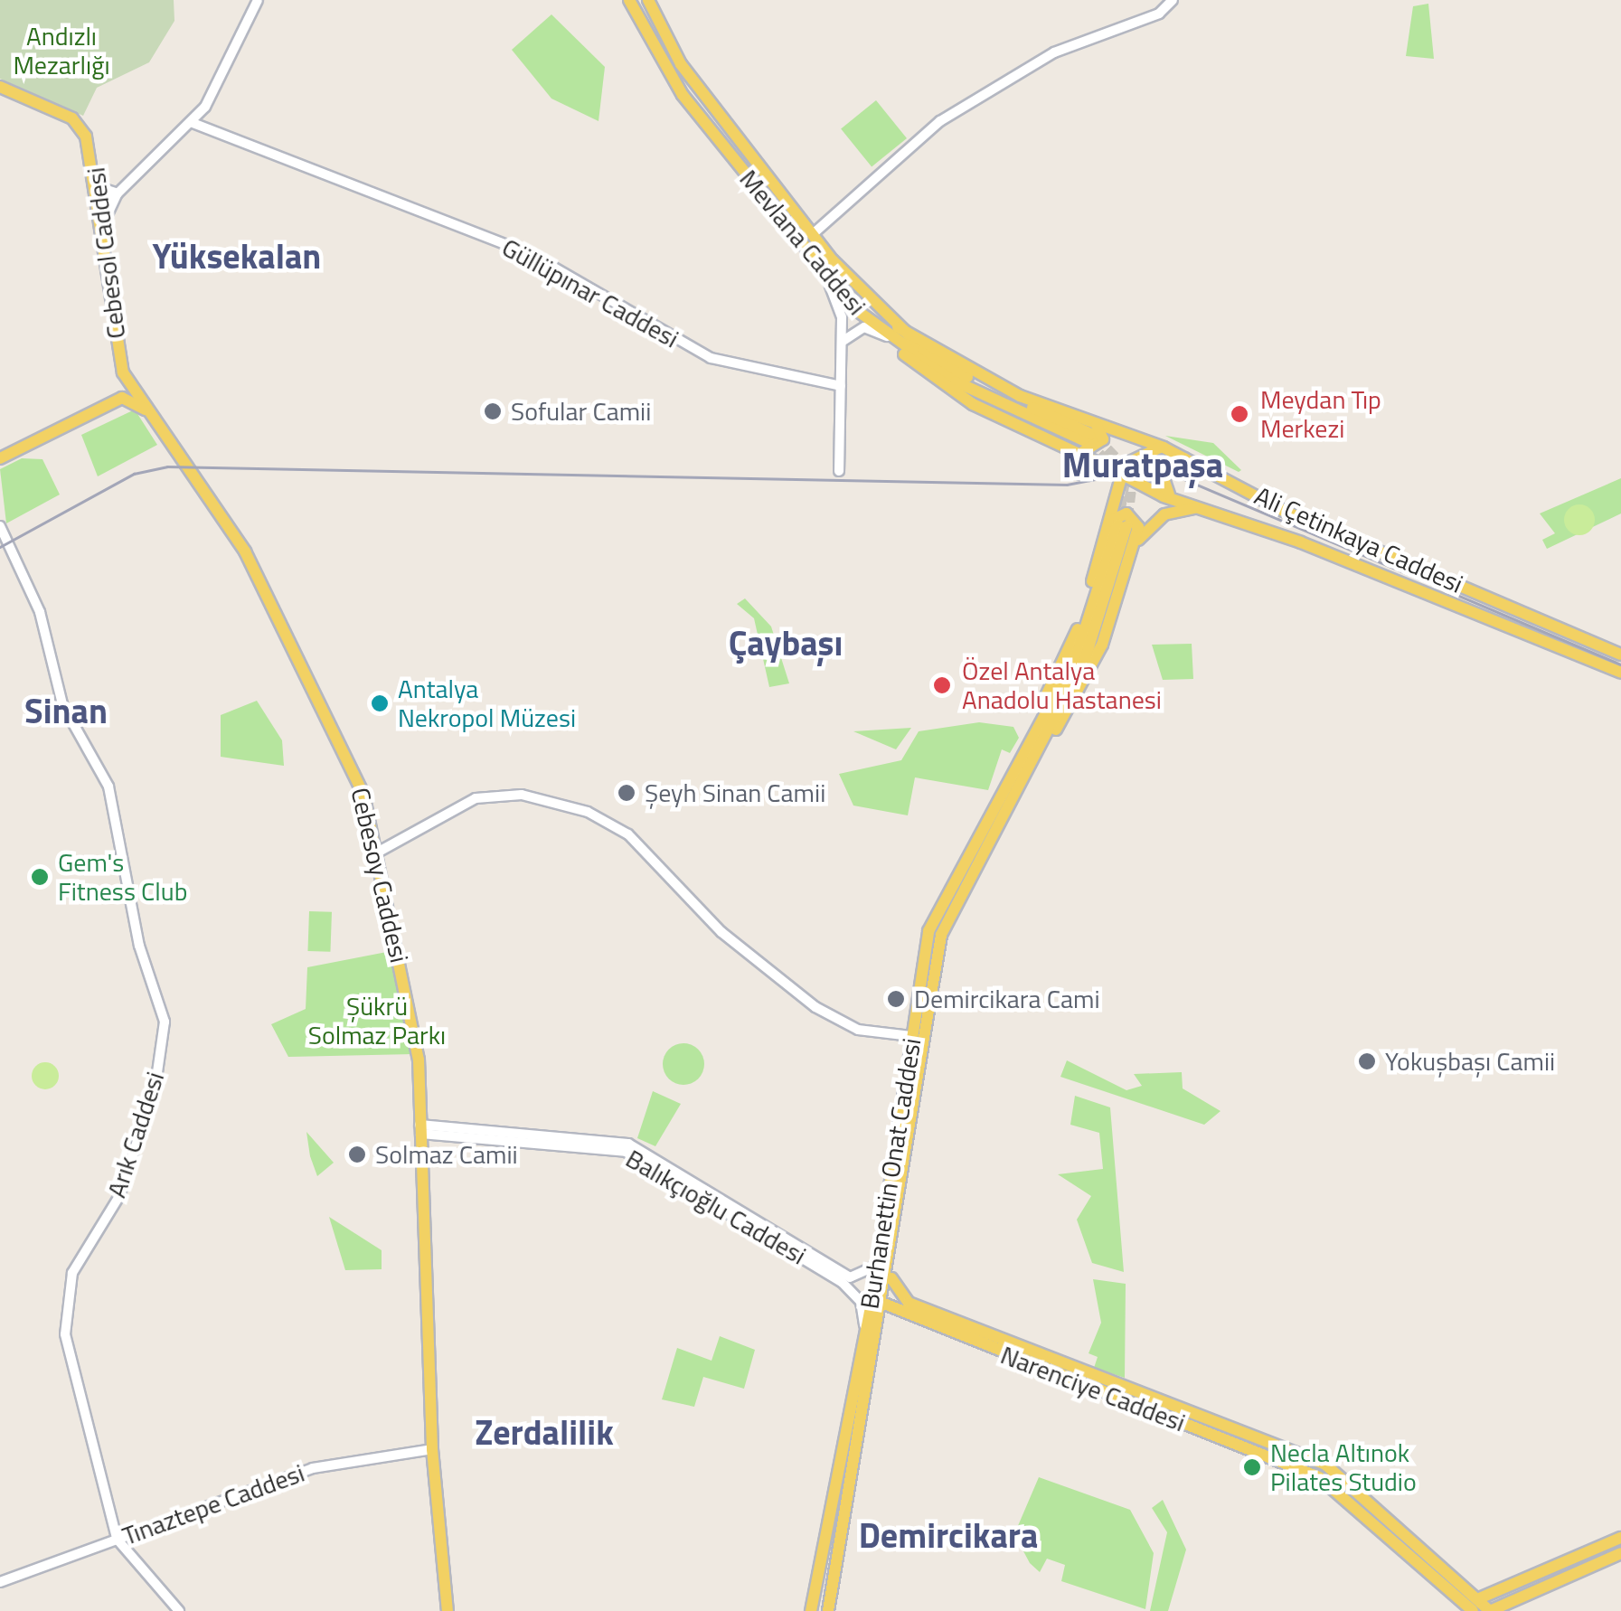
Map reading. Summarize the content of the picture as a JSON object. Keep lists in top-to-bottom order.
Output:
{
  "streets": {
    "main road": [
      "Mevlana Caddesi",
      "Cebesol Caddesi",
      "Ali Çetinkaya Caddesi",
      "Cebesoy Caddesi",
      "Burhanettin Onat Caddesi",
      "Narenciye Caddesi"
    ],
    "street": [
      "Güllüpınar Caddesi",
      "Arık Caddesi",
      "Balıkçıoğlu Caddesi",
      "Tınaztepe Caddesi"
    ]
  },
  "crossings": [
    ["Mevlana Caddesi", "Ali Çetinkaya Caddesi"],
    ["Cebesol Caddesi", "Cebesoy Caddesi"],
    ["Cebesoy Caddesi", "Balıkçıoğlu Caddesi"],
    ["Cebesoy Caddesi", "Tınaztepe Caddesi"],
    ["Arık Caddesi", "Tınaztepe Caddesi"],
    ["Burhanettin Onat Caddesi", "Balıkçıoğlu Caddesi"],
    ["Burhanettin Onat Caddesi", "Narenciye Caddesi"]
  ],
  "districts": [
    "Yüksekalan",
    "Muratpaşa",
    "Çaybaşı",
    "Sinan",
    "Zerdalilik",
    "Demircikara"
  ],
  "parks": ["Andızlı Mezarlığı", "Şükrü Solmaz Parkı"],
  "places": [
    "Sofular Camii",
    "Meydan Tıp Merkezi",
    "Özel Antalya Anadolu Hastanesi",
    "Antalya Nekropol Müzesi",
    "Şeyh Sinan Camii",
    "Gem's Fitness Club",
    "Demircikara Cami",
    "Yokuşbaşı Camii",
    "Solmaz Camii",
    "Necla Altınok Pilates Studio"
  ]
}
